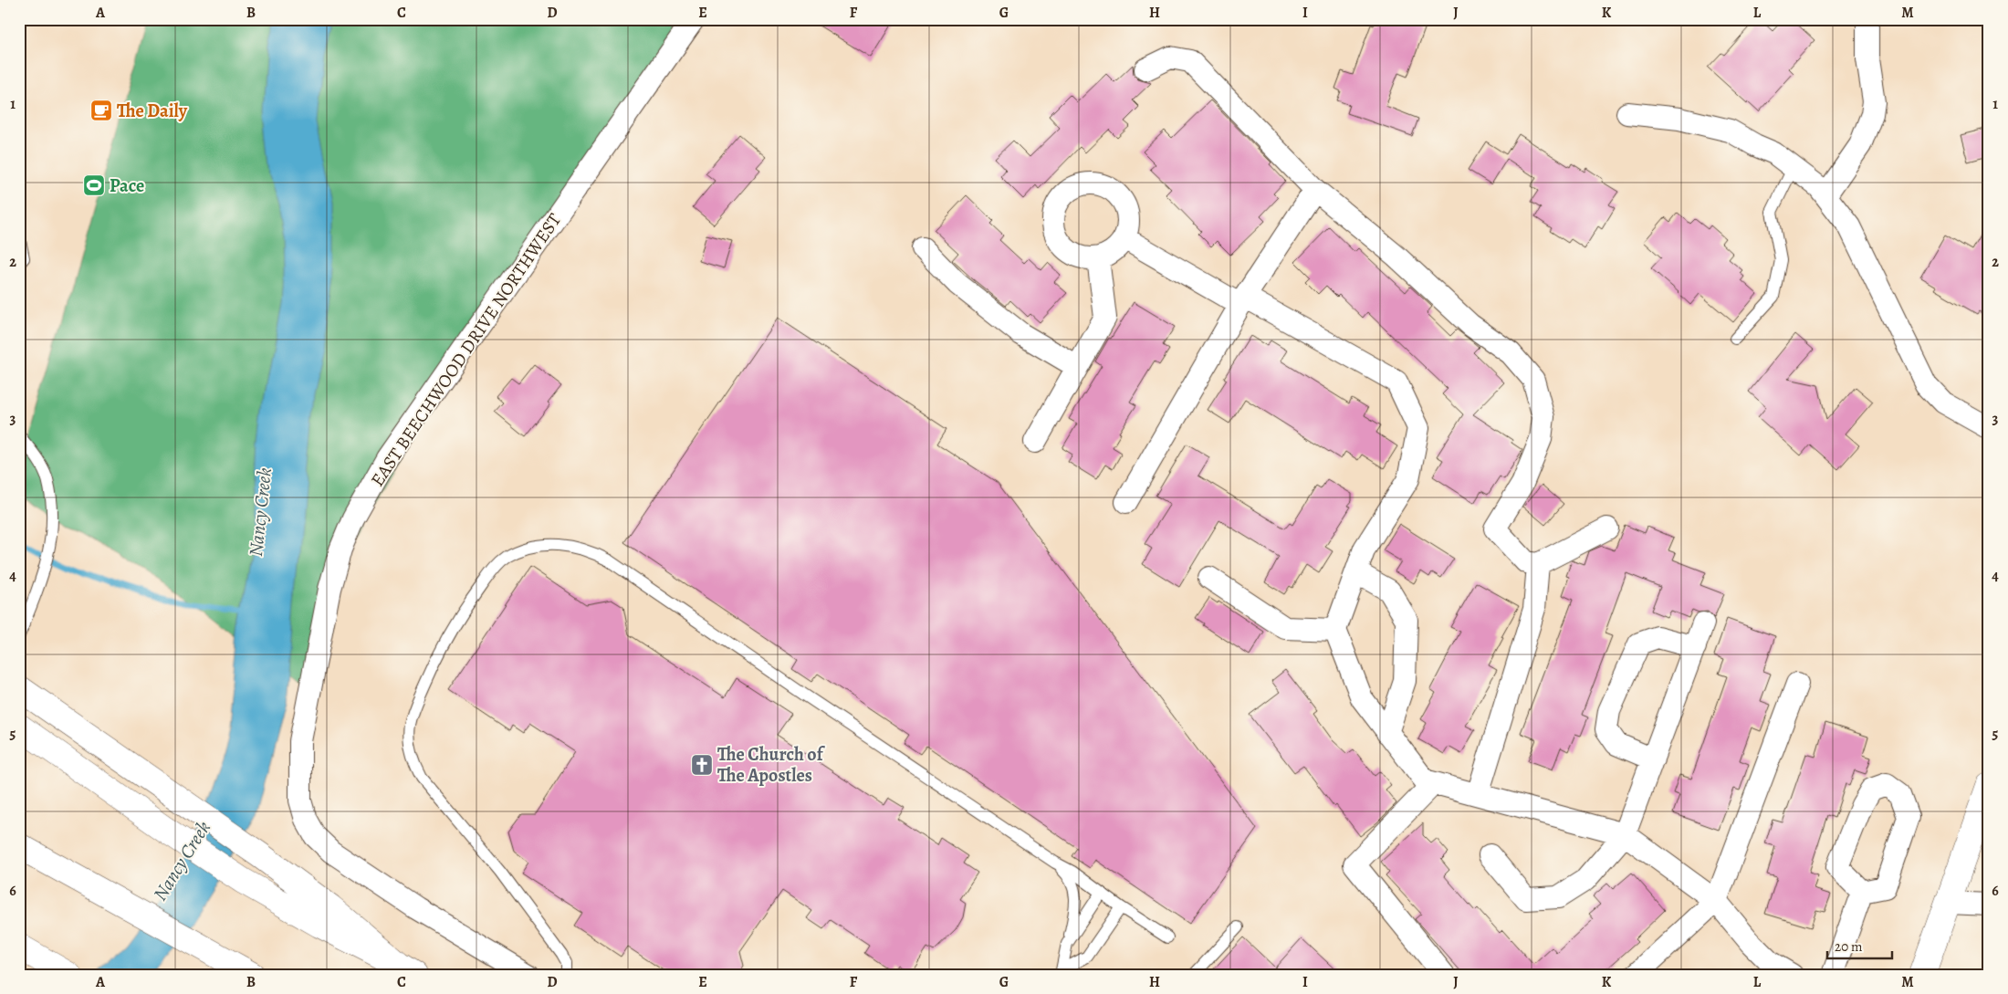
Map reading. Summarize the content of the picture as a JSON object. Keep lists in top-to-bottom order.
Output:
{
  "streets": {
    "street": ["EAST BEECHWOOD DRIVE NORTHWEST"]
  },
  "water": ["Nancy Creek"],
  "places": {
    "cafe": ["The Daily"],
    "sports": ["Pace"],
    "church": ["The Church of The Apostles"]
  },
  "scale_bar": "20 m",
  "grid": {
    "columns": [
      "A",
      "B",
      "C",
      "D",
      "E",
      "F",
      "G",
      "H",
      "I",
      "J",
      "K",
      "L",
      "M"
    ],
    "rows": [
      "1",
      "2",
      "3",
      "4",
      "5",
      "6"
    ]
  }
}
